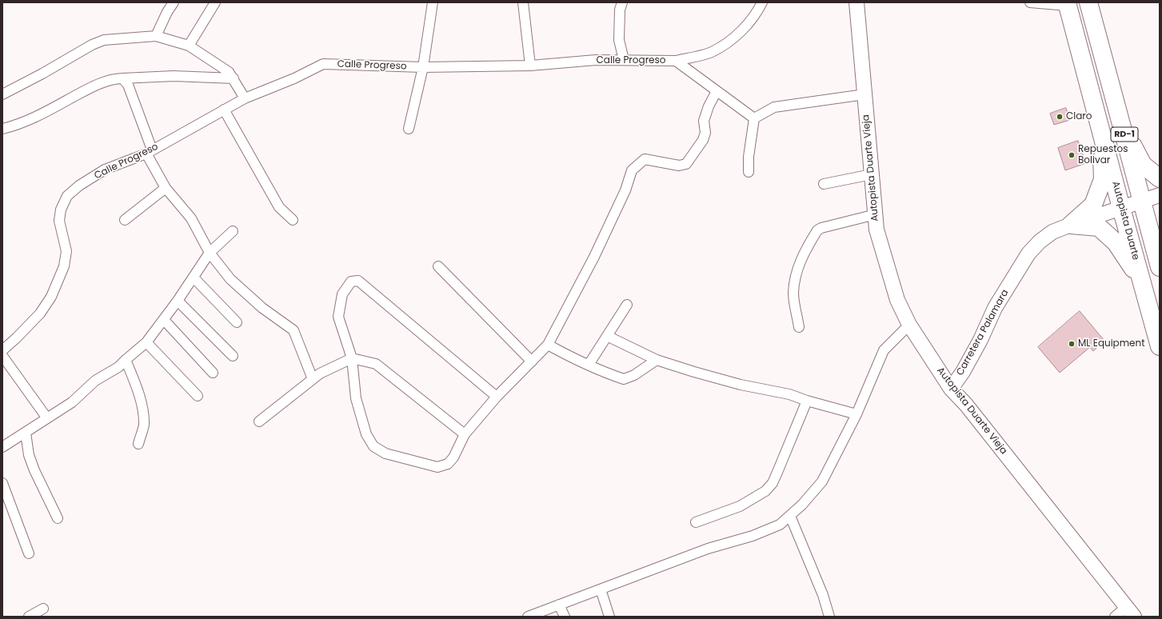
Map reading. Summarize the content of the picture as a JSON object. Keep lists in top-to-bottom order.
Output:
{
  "streets": {
    "highway": ["RD-1", "Autopista Duarte"],
    "street": ["Calle Progreso", "Autopista Duarte Vieja", "Carretera Palamara"]
  },
  "crossings": [
    ["RD-1", "Carretera Palamara"],
    ["Autopista Duarte Vieja", "Carretera Palamara"],
    ["Autopista Duarte", "Carretera Palamara"]
  ],
  "places": ["Claro", "Repuestos Bolivar", "ML Equipment"]
}
